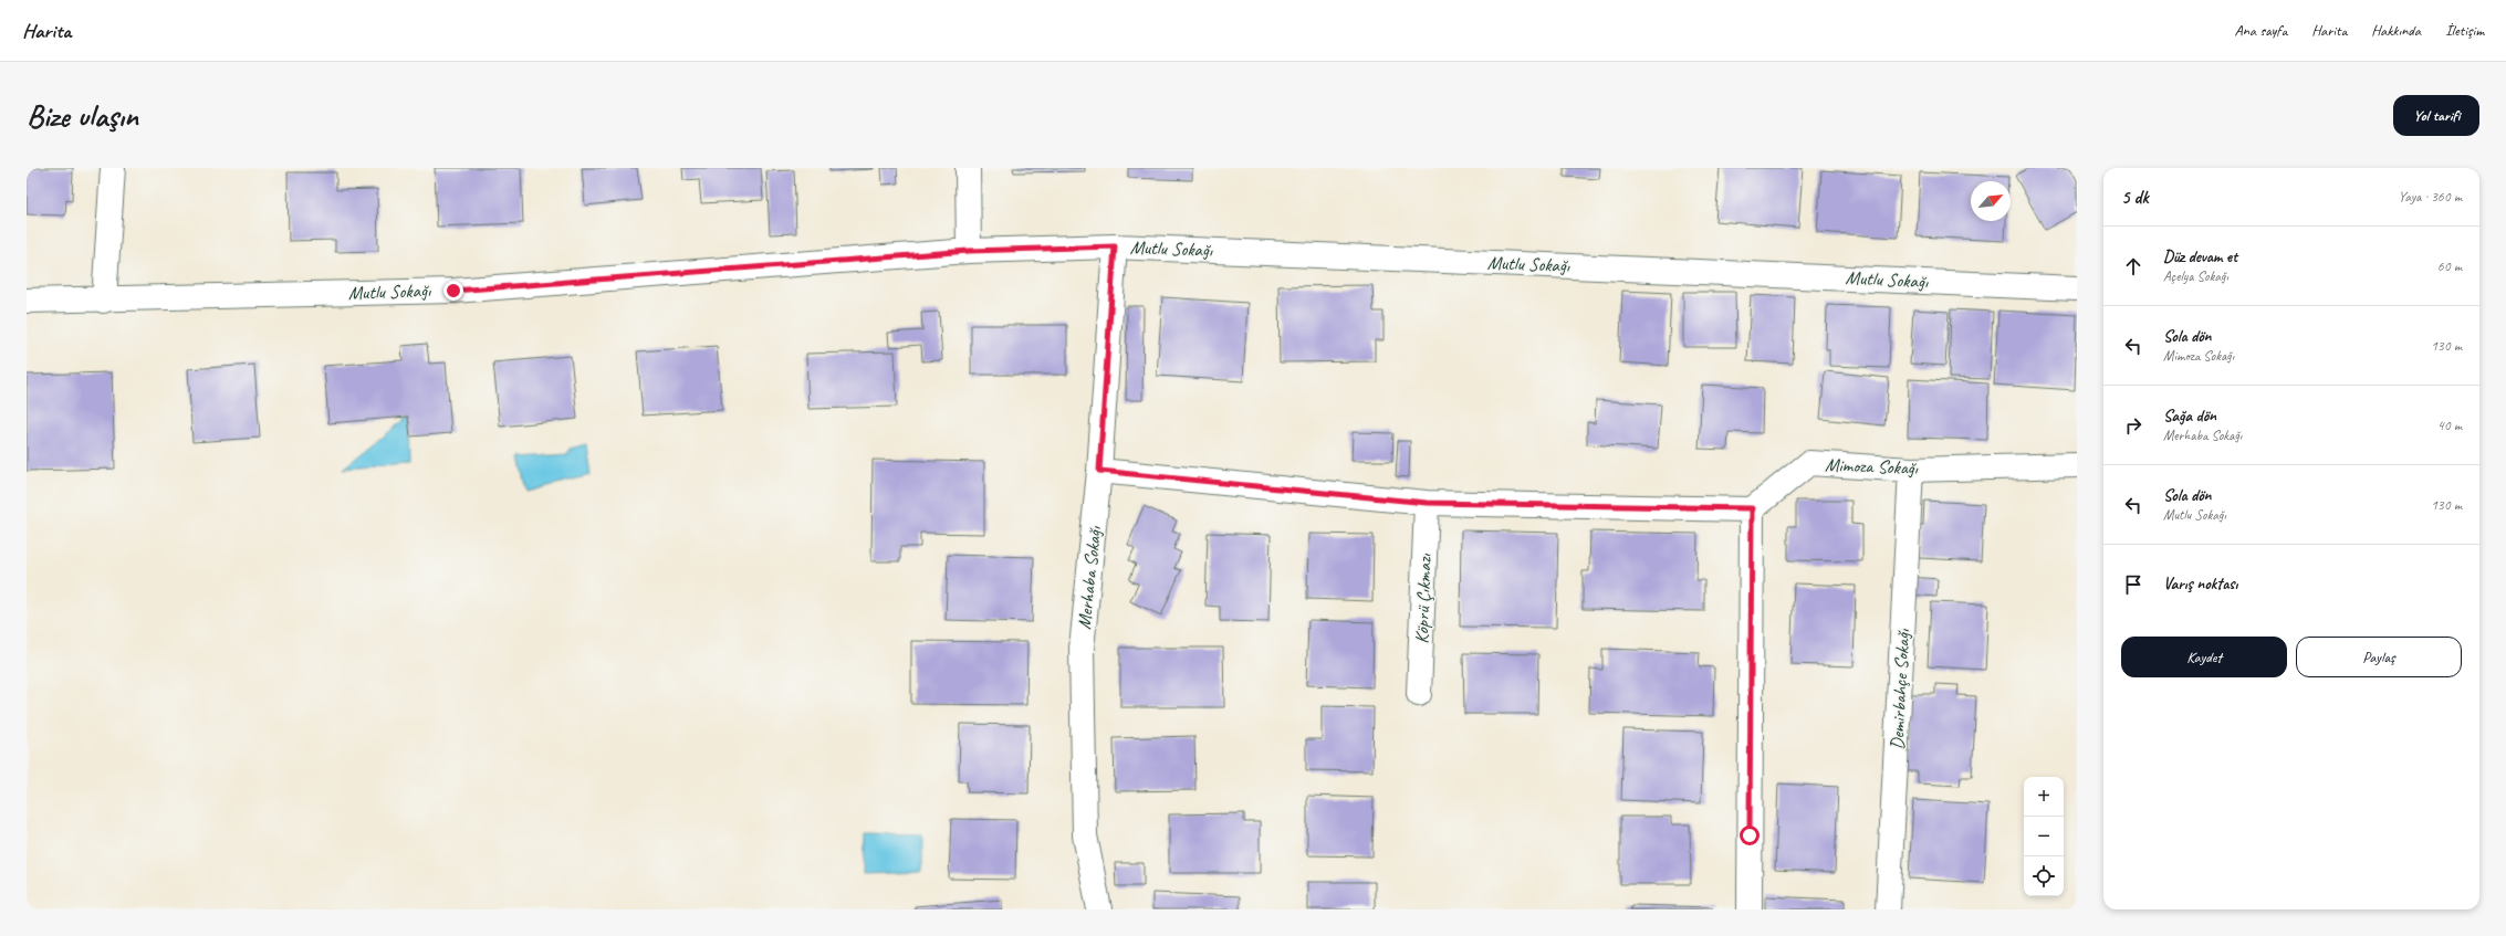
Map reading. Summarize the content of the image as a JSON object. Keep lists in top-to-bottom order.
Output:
{
  "streets": {
    "street": [
      "Mutlu Sokağı",
      "Mimoza Sokağı",
      "Merhaba Sokağı",
      "Köprü Çıkmazı",
      "Demirbahçe Sokağı"
    ]
  },
  "crossings": [
    ["Mutlu Sokağı", "Merhaba Sokağı"],
    ["Mimoza Sokağı", "Demirbahçe Sokağı"]
  ],
  "north": "top right",
  "page": {
    "header": "Harita",
    "nav": [
      "Ana sayfa",
      "Harita",
      "Hakkında",
      "İletişim"
    ],
    "buttons": [
      "Yol tarifi",
      ["Kaydet", "Paylaş"]
    ],
    "title": "Bize ulaşın",
    "heading": ["5 dk", "Yaya · 360 m"],
    "list": [
      ["Düz devam et", "Açelya Sokağı", "60 m"],
      ["Sola dön", "Mimoza Sokağı", "130 m"],
      ["Sağa dön", "Merhaba Sokağı", "40 m"],
      ["Sola dön", "Mutlu Sokağı", "130 m"],
      "Varış noktası"
    ],
    "map_buttons": ["+", "−"]
  }
}
